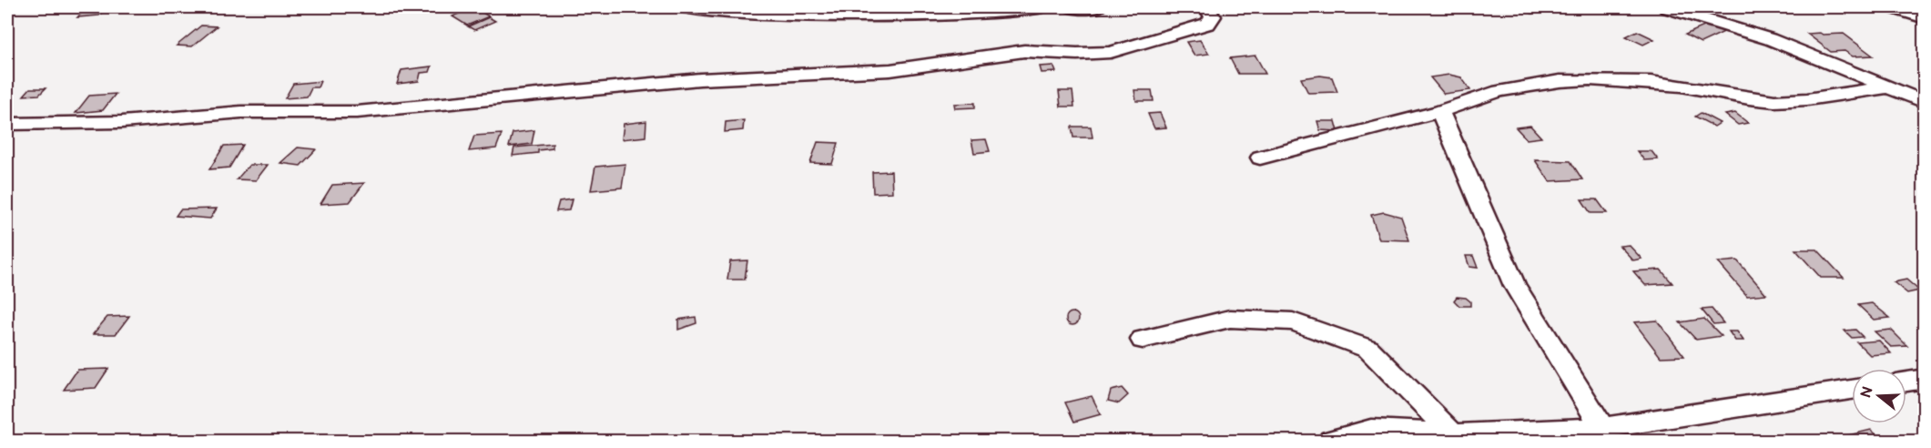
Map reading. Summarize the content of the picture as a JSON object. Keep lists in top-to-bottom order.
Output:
{
  "north": "left"
}
